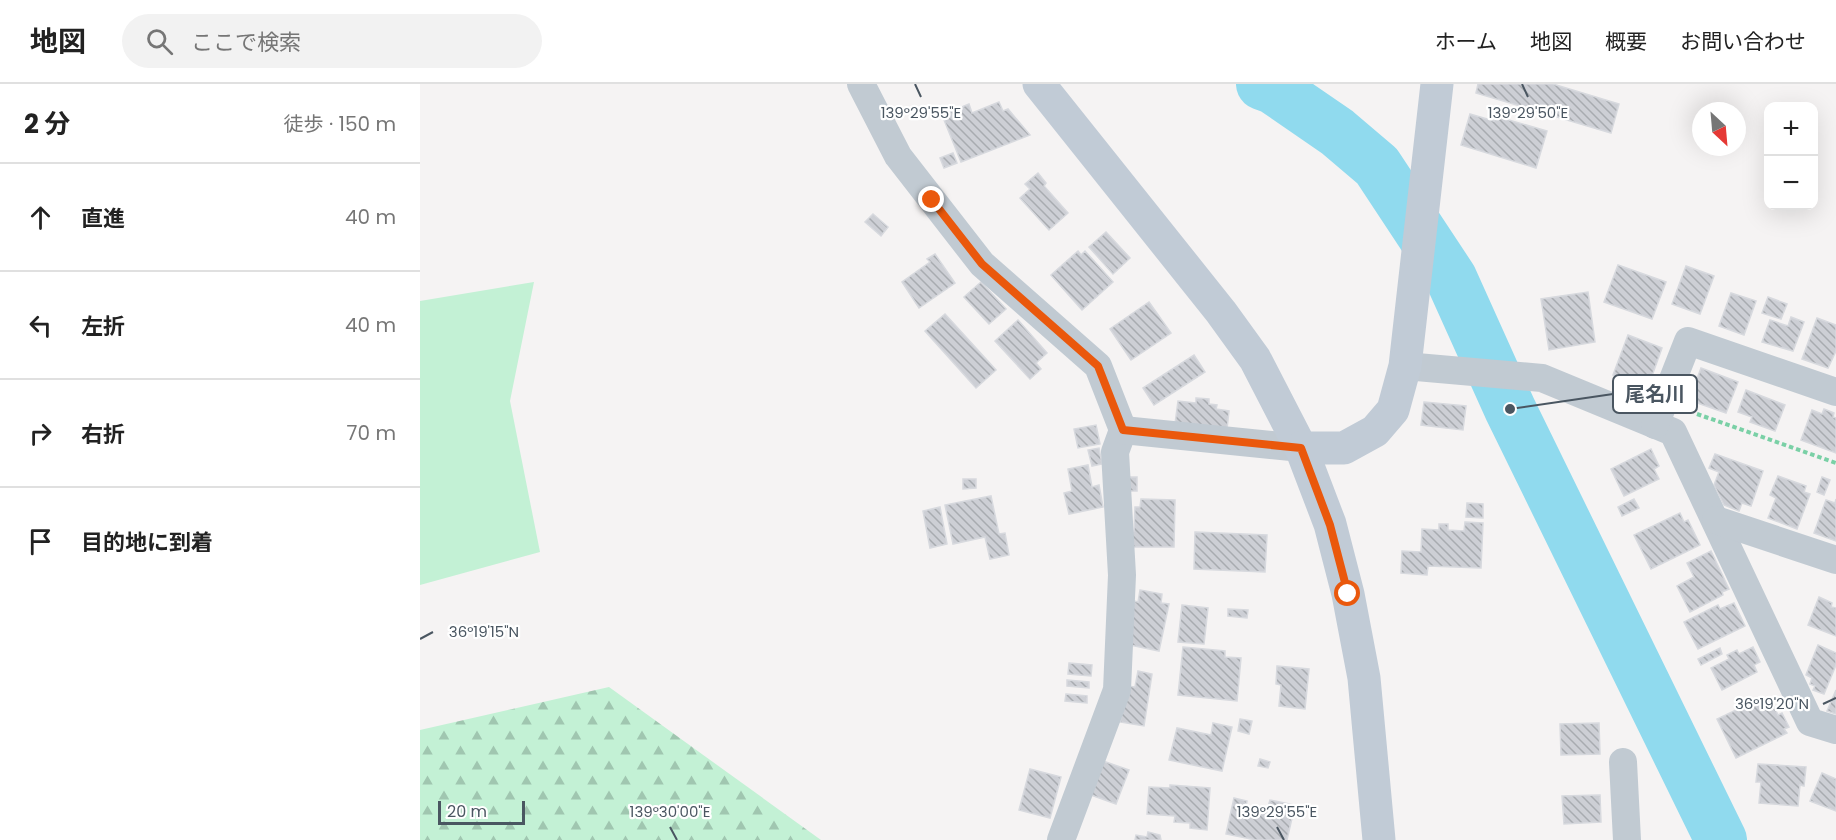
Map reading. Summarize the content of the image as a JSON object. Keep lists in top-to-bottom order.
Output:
{
  "places": ["尾名川"],
  "scale_bar": "20 m",
  "north": "bottom right",
  "page": {
    "header": "地図",
    "search": "ここで検索",
    "nav": [
      "ホーム",
      "地図",
      "概要",
      "お問い合わせ"
    ],
    "heading": ["2 分", "徒歩 · 150 m"],
    "map_buttons": ["+", "−"],
    "list": [
      ["直進", "40 m"],
      ["左折", "40 m"],
      ["右折", "70 m"],
      "目的地に到着"
    ],
    "scale": "20 m"
  },
  "coordinates": [
    "139°29'55\"E",
    "139°29'50\"E",
    "36°19'15\"N",
    "36°19'20\"N",
    "139°30'00\"E"
  ]
}
